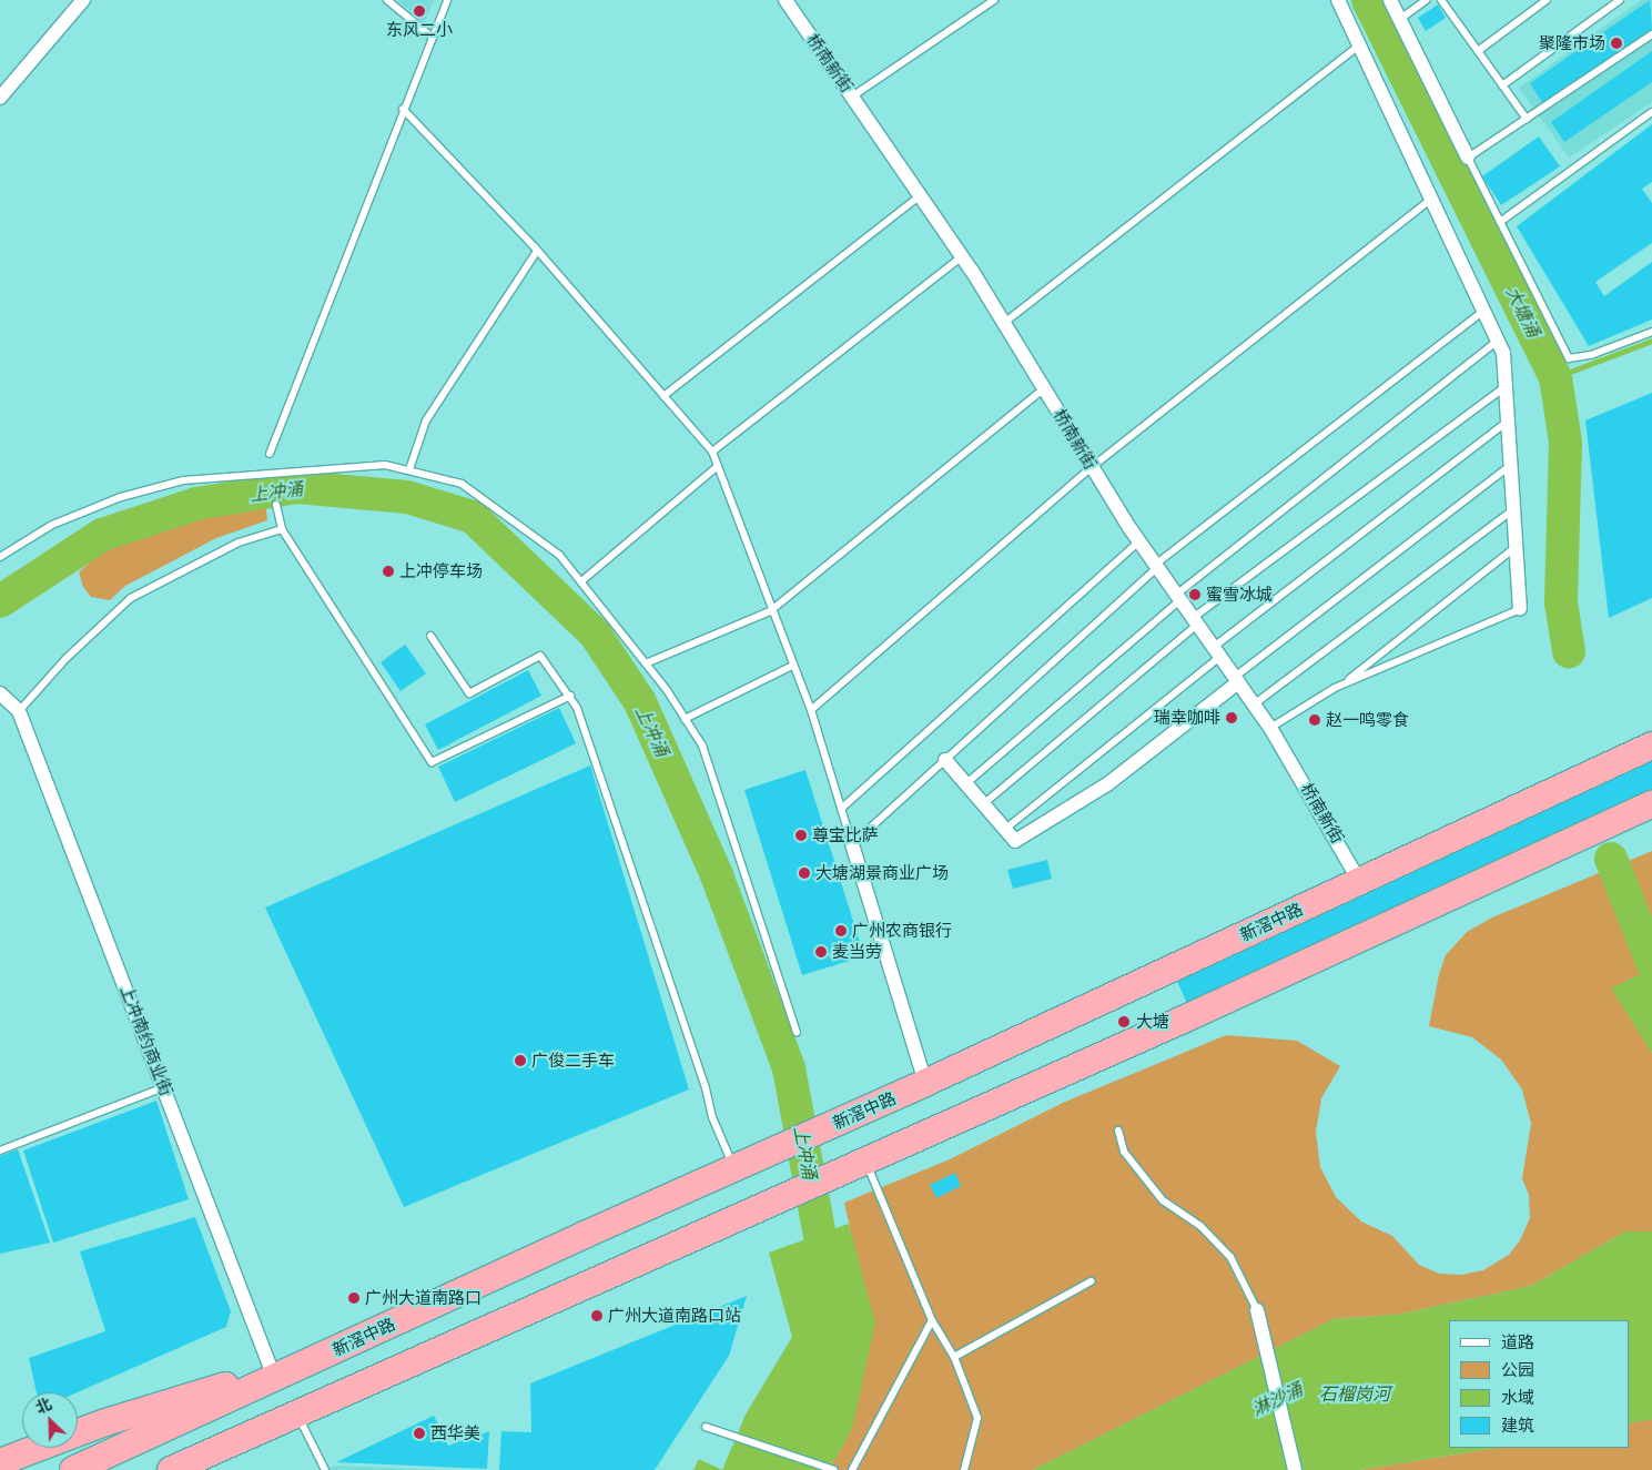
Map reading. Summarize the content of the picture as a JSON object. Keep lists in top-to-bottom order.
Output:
{
  "streets": {
    "highway": ["新滘中路"],
    "street": ["桥南新街", "上冲南约商业街"]
  },
  "crossings": [
    ["桥南新街", "新滘中路"]
  ],
  "water": [
    "大塘涌",
    "上冲涌",
    "石榴岗河",
    "淋沙涌"
  ],
  "places": [
    "东风二小",
    "聚隆市场",
    "上冲停车场",
    "蜜雪冰城",
    "瑞幸咖啡",
    "赵一鸣零食",
    "尊宝比萨",
    "大塘湖景商业广场",
    "广州农商银行",
    "麦当劳",
    "大塘",
    "广俊二手车",
    "广州大道南路口",
    "广州大道南路口站",
    "西华美"
  ],
  "legend": [
    "道路",
    "公园",
    "水域",
    "建筑"
  ],
  "north": "top left"
}
